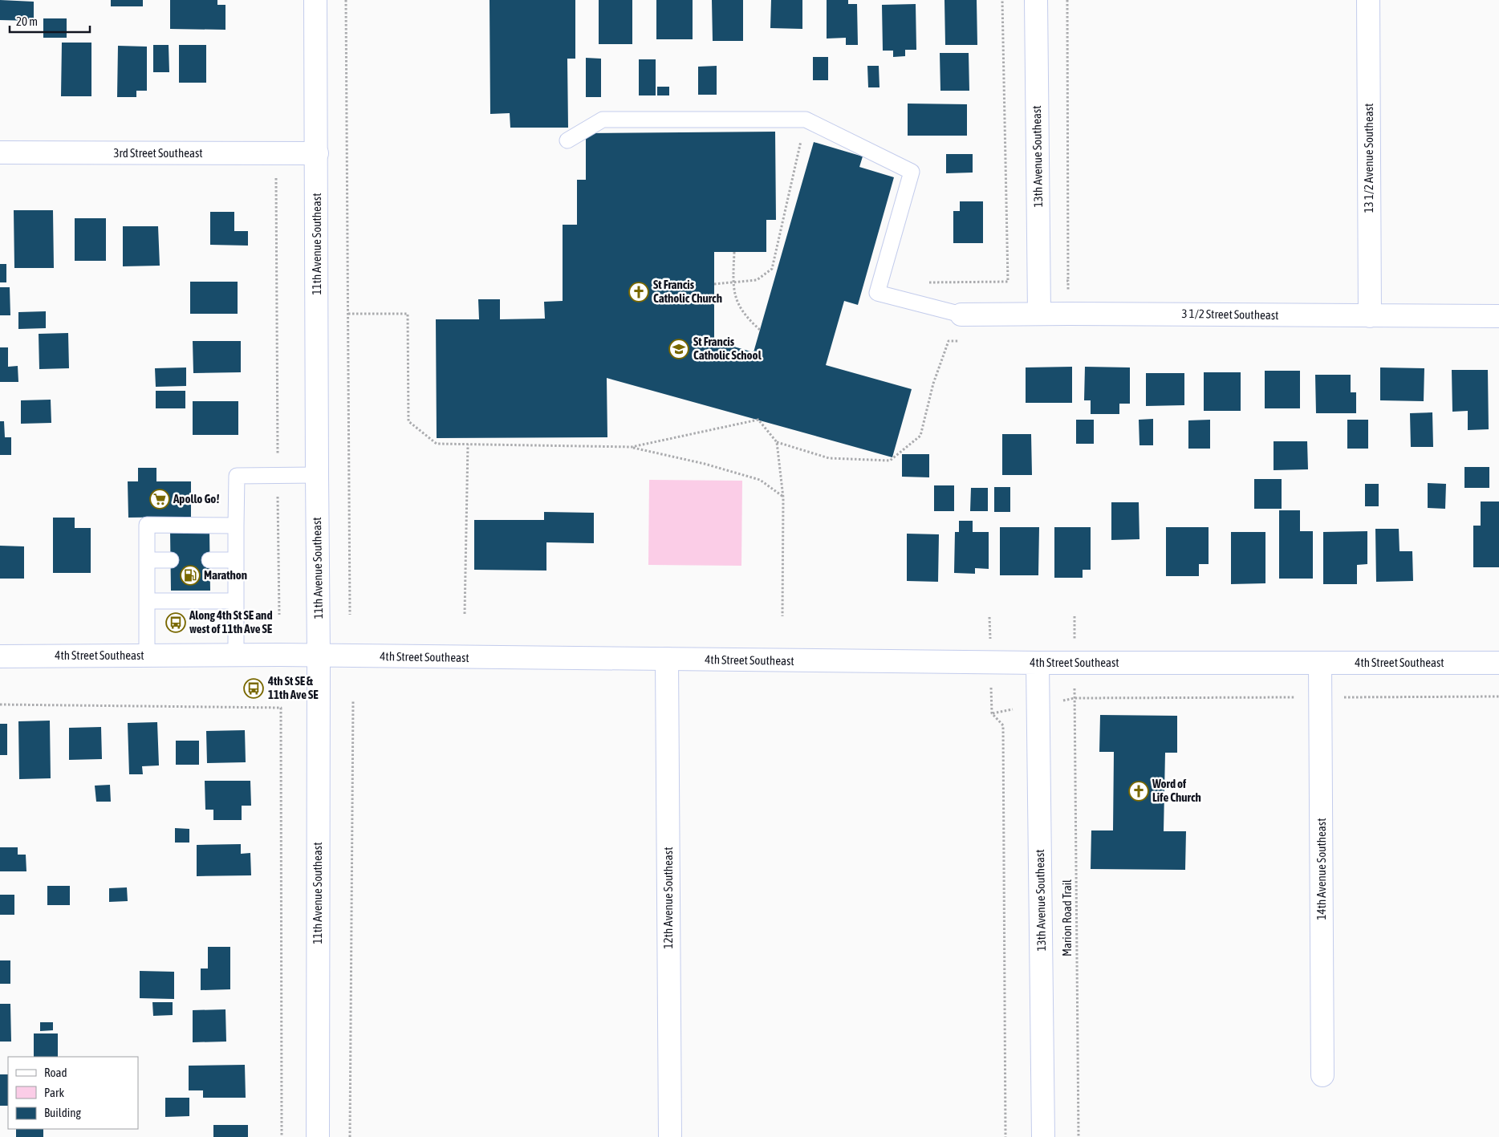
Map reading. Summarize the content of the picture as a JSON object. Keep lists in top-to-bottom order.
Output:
{
  "streets": {
    "street": [
      "3rd Street Southeast",
      "13th Avenue Southeast",
      "13 1/2 Avenue Southeast",
      "11th Avenue Southeast",
      "3 1/2 Street Southeast",
      "4th Street Southeast",
      "14th Avenue Southeast",
      "12th Avenue Southeast"
    ],
    "path": ["Marion Road Trail"]
  },
  "crossings": [
    ["3rd Street Southeast", "11th Avenue Southeast"],
    ["13th Avenue Southeast", "3 1/2 Street Southeast"],
    ["13th Avenue Southeast", "4th Street Southeast"],
    ["13 1/2 Avenue Southeast", "3 1/2 Street Southeast"],
    ["11th Avenue Southeast", "4th Street Southeast"],
    ["4th Street Southeast", "14th Avenue Southeast"],
    ["4th Street Southeast", "12th Avenue Southeast"],
    ["14th Avenue Southeast", "Marion Road Trail"]
  ],
  "places": {
    "church": ["St Francis Catholic Church", "Word of Life Church"],
    "school or university": ["St Francis Catholic School"],
    "supermarket": ["Apollo Go!"],
    "fuel station": ["Marathon"],
    "bus stop": ["Along 4th St SE and west of 11th Ave SE", "4th St SE & 11th Ave SE"]
  },
  "legend": ["Road", "Park", "Building"],
  "scale_bar": "20 m"
}
